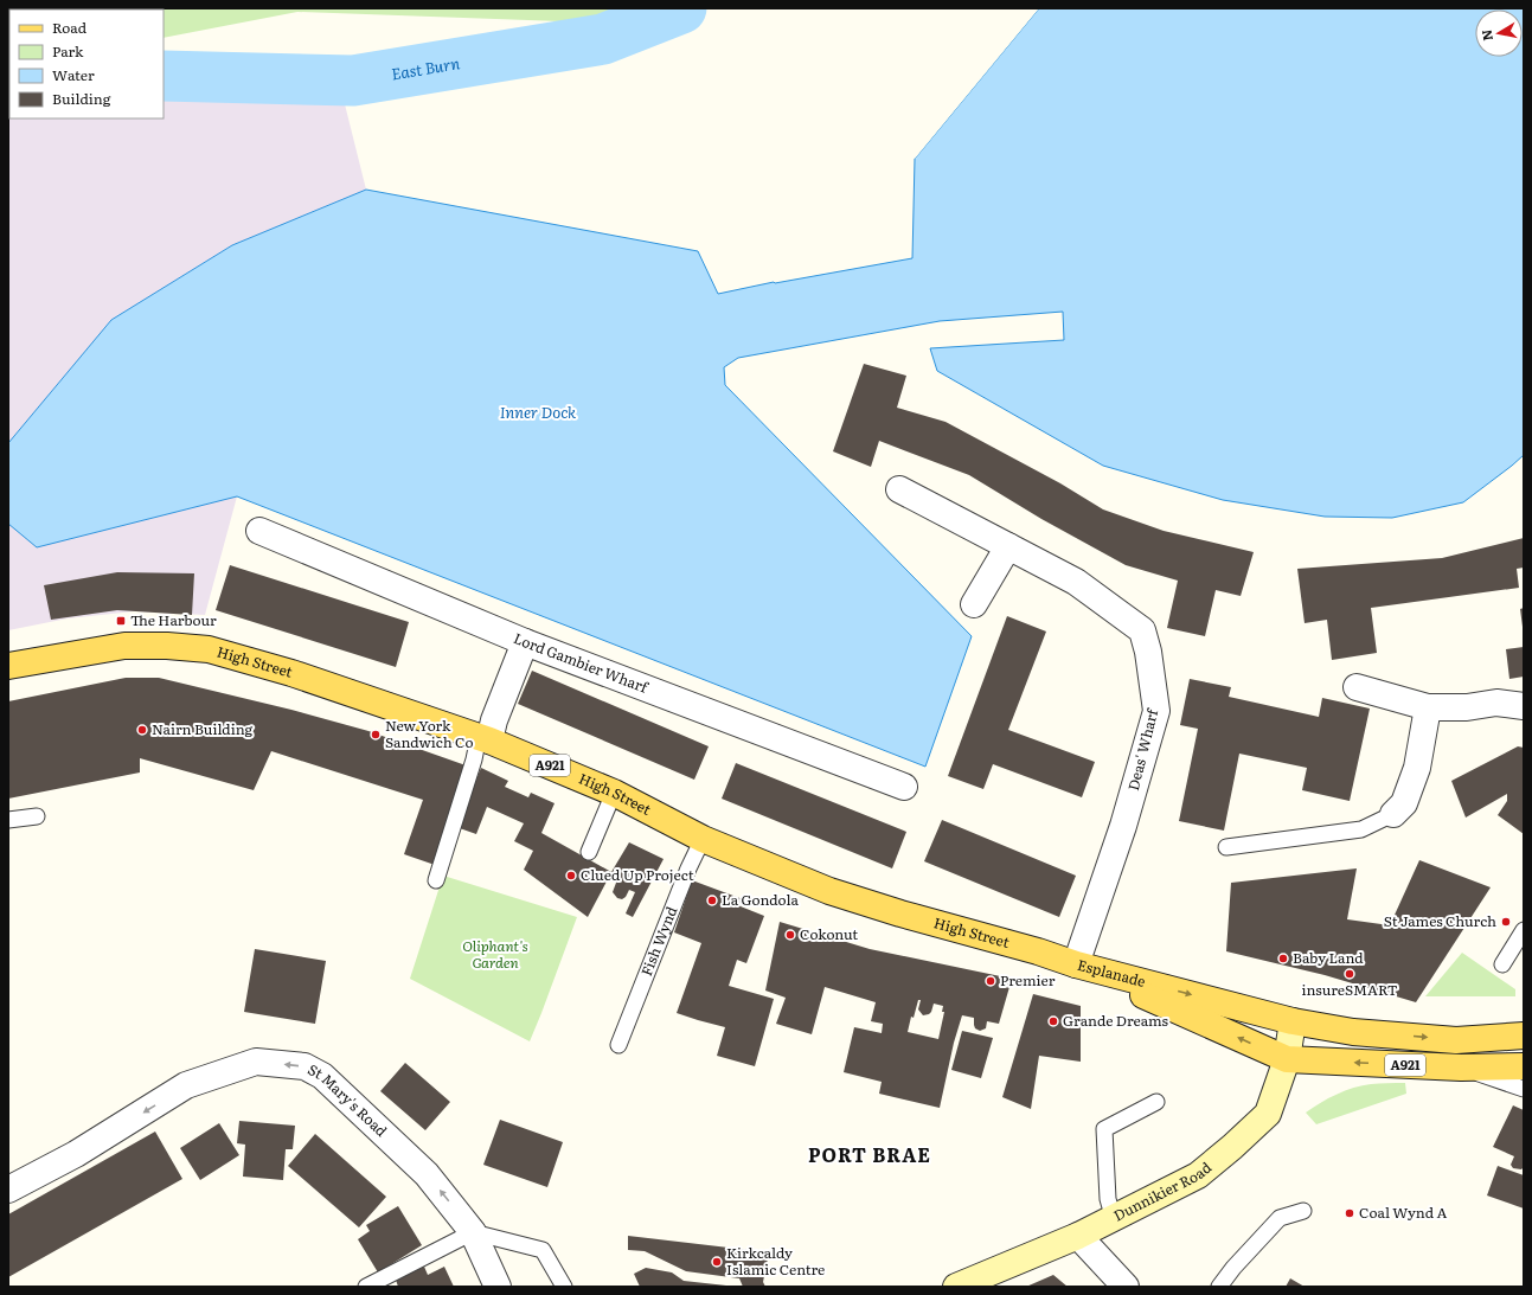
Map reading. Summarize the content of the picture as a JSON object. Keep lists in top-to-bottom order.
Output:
{
  "streets": {
    "main road": ["High Street", "A921", "Esplanade"],
    "street": [
      "Lord Gambier Wharf",
      "Deas' Wharf",
      "St Mary's Road",
      "Dunnikier Road"
    ],
    "lane": ["Fish Wynd"]
  },
  "crossings": [
    ["High Street", "Deas' Wharf"],
    ["High Street", "Fish Wynd"],
    ["High Street", "Esplanade"],
    ["Deas' Wharf", "Esplanade"],
    ["Esplanade", "Dunnikier Road"]
  ],
  "one_way": ["St Mary's Road"],
  "districts": ["PORT BRAE"],
  "water": ["East Burn", "Inner Dock"],
  "parks": ["Oliphant's Garden"],
  "places": {
    "transit": ["The Harbour"],
    "other": [
      "Nairn Building",
      "New York Sandwich Co",
      "Clued Up Project",
      "La Gondola",
      "St James Church",
      "Cokonut",
      "Baby Land",
      "insureSMART",
      "Premier",
      "Grande Dreams",
      "Coal Wynd A",
      "Kirkcaldy Islamic Centre"
    ]
  },
  "legend": [
    "Road",
    "Park",
    "Water",
    "Building"
  ],
  "north": "left"
}
